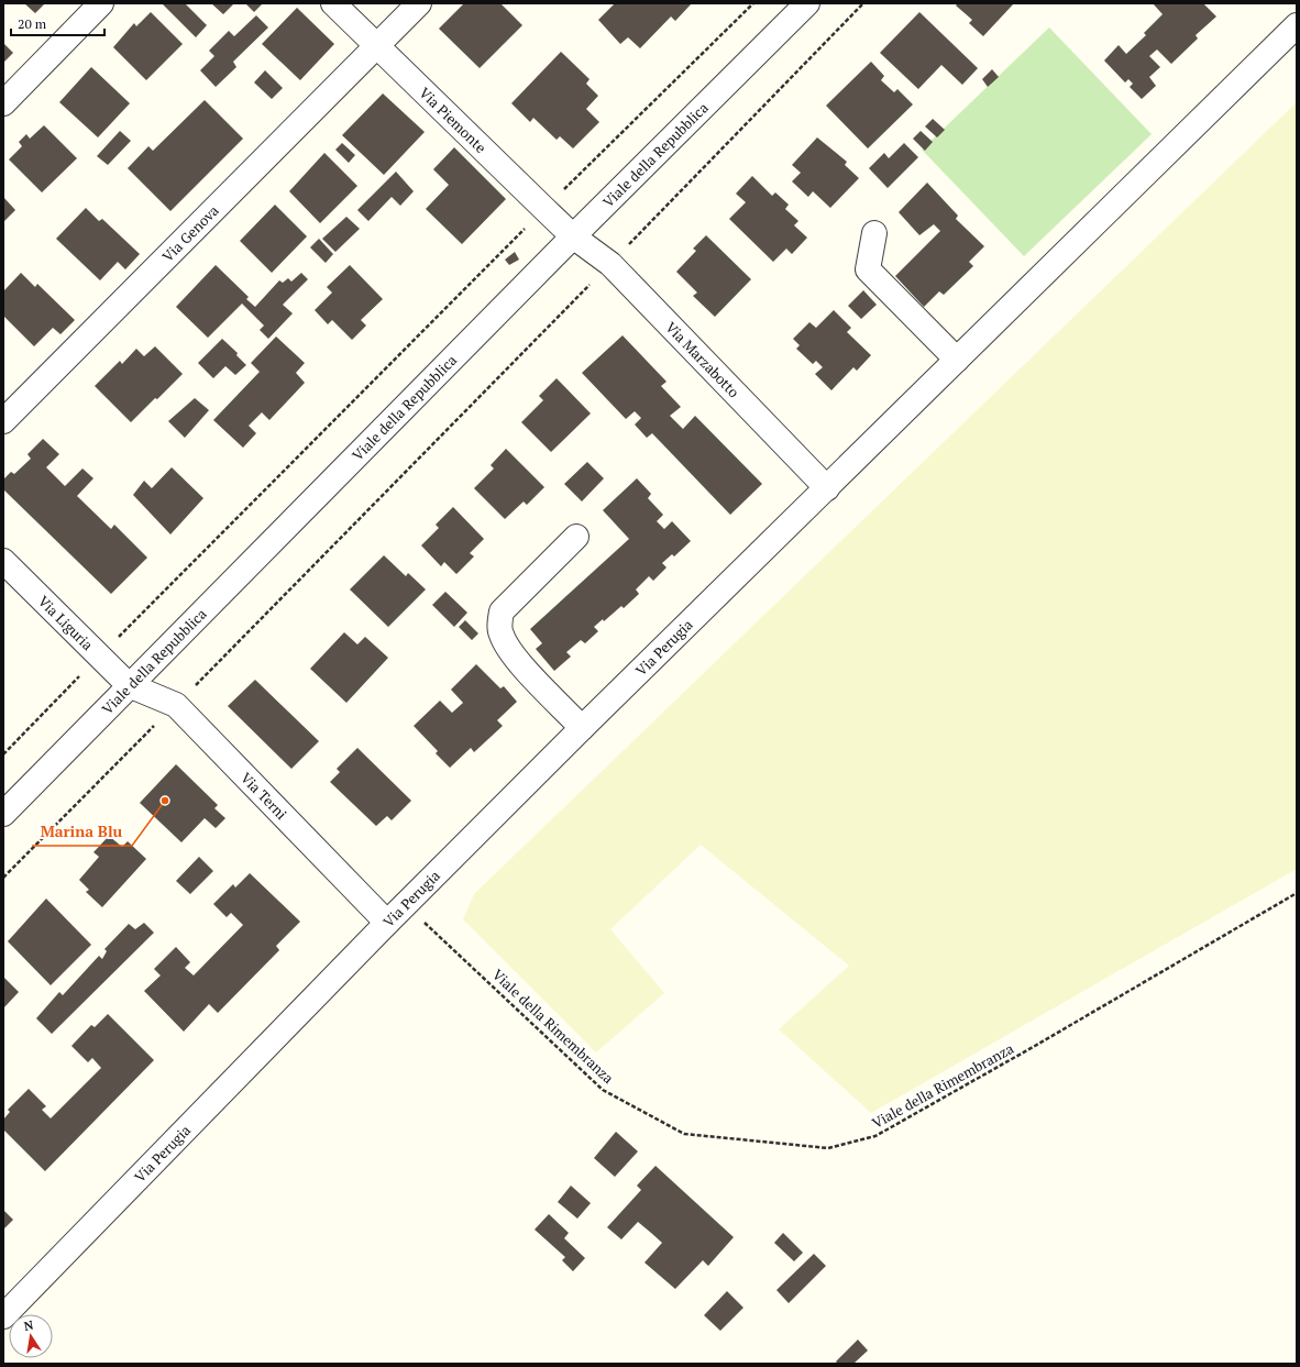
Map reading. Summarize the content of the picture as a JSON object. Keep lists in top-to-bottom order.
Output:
{
  "streets": {
    "street": [
      "Via Piemonte",
      "Viale della Repubblica",
      "Via Genova",
      "Via Marzabotto",
      "Via Liguria",
      "Via Perugia",
      "Via Terni"
    ],
    "path": ["Viale della Rimembranza"]
  },
  "crossings": [
    ["Via Piemonte", "Viale della Repubblica"],
    ["Via Piemonte", "Via Genova"],
    ["Via Piemonte", "Via Marzabotto"],
    ["Viale della Repubblica", "Via Marzabotto"],
    ["Viale della Repubblica", "Via Liguria"],
    ["Viale della Repubblica", "Via Terni"],
    ["Via Marzabotto", "Via Perugia"],
    ["Via Liguria", "Via Terni"],
    ["Via Perugia", "Via Terni"],
    ["Via Perugia", "Viale della Rimembranza"]
  ],
  "places": ["Marina Blu"],
  "scale_bar": "20 m",
  "north": "top"
}
